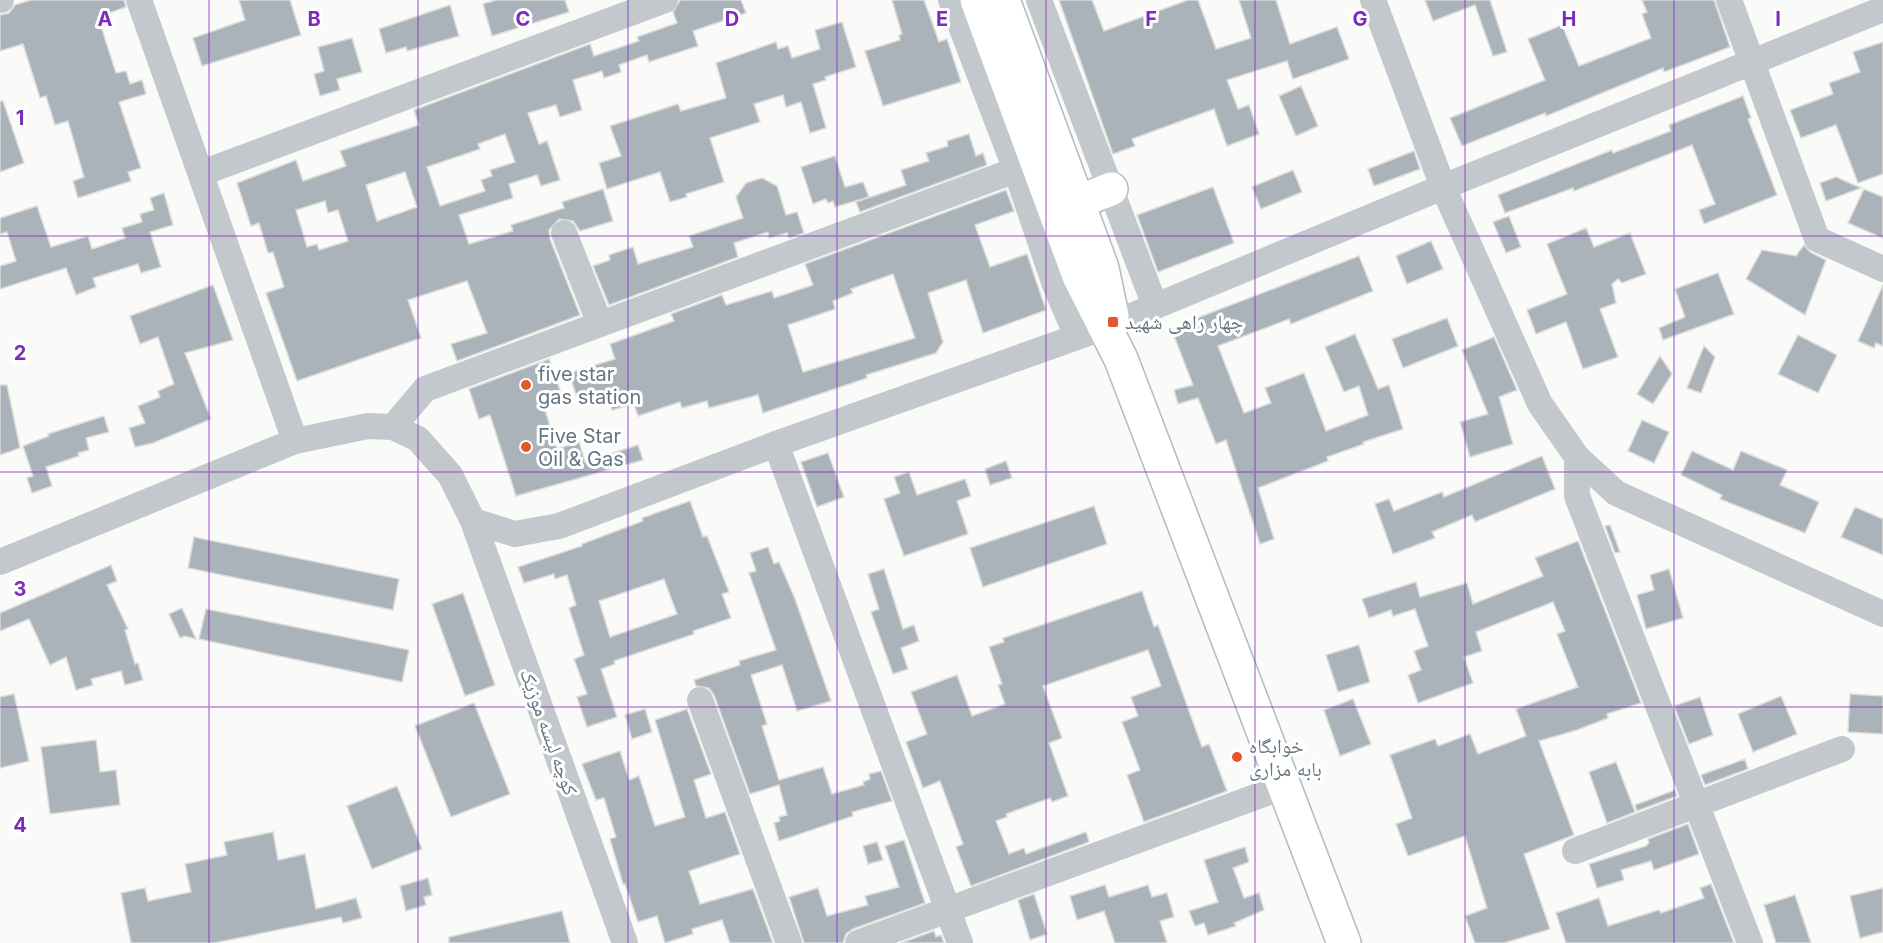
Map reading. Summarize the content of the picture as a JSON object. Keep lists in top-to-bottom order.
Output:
{
  "streets": {
    "street": ["کوچه لیسه موزیک"]
  },
  "places": {
    "transit": ["چهار راهی شهید"],
    "other": ["five star gas station", "Five Star Oil & Gas", "خوابگاه بابه مزاری"]
  },
  "grid": {
    "columns": [
      "A",
      "B",
      "C",
      "D",
      "E",
      "F",
      "G",
      "H",
      "I"
    ],
    "rows": [
      "1",
      "2",
      "3",
      "4"
    ]
  }
}
